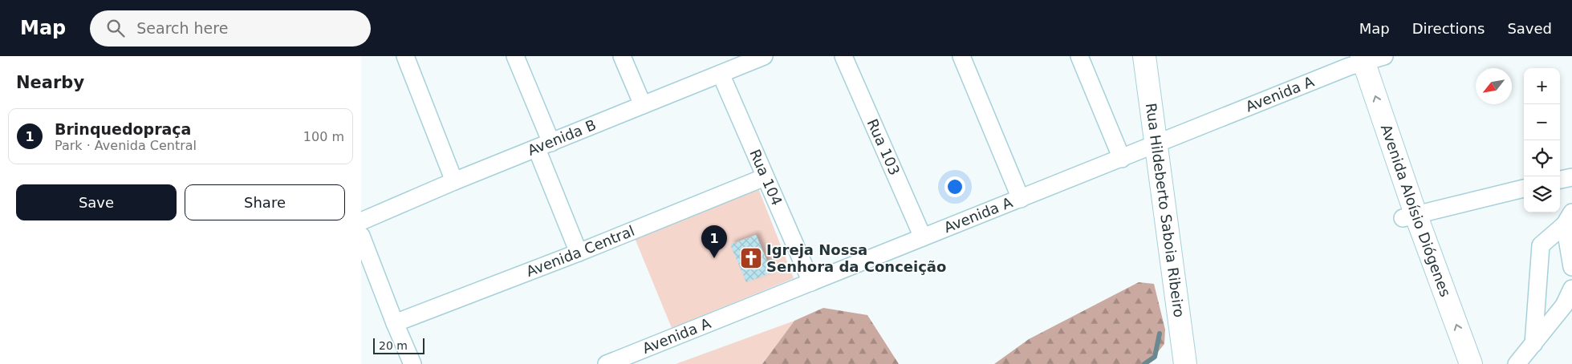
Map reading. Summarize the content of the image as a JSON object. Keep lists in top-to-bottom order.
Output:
{
  "streets": {
    "street": [
      "Avenida A",
      "Avenida B",
      "Rua 103",
      "Rua 104",
      "Rua Hildeberto Saboia Ribeiro",
      "Avenida Aloísio Diógenes",
      "Avenida Central"
    ]
  },
  "crossings": [
    ["Avenida A", "Rua 103"],
    ["Avenida A", "Rua 104"],
    ["Avenida A", "Rua Hildeberto Saboia Ribeiro"],
    ["Avenida A", "Avenida Aloísio Diógenes"],
    ["Avenida B", "Rua 104"],
    ["Rua 104", "Avenida Central"]
  ],
  "places": {
    "church": ["Igreja Nossa Senhora da Conceição"]
  },
  "scale_bar": "20 m",
  "north": "bottom left",
  "page": {
    "header": "Map",
    "search": "Search here",
    "nav": ["Map", "Directions", "Saved"],
    "heading": "Nearby",
    "map_buttons": ["+", "−"],
    "list": [
      {
        "mark": "1",
        "name": "Brinquedopraça",
        "note": "Park · Avenida Central",
        "value": "100 m"
      }
    ],
    "buttons": ["Save", "Share"],
    "pins": "1",
    "scale": "20 m"
  }
}
